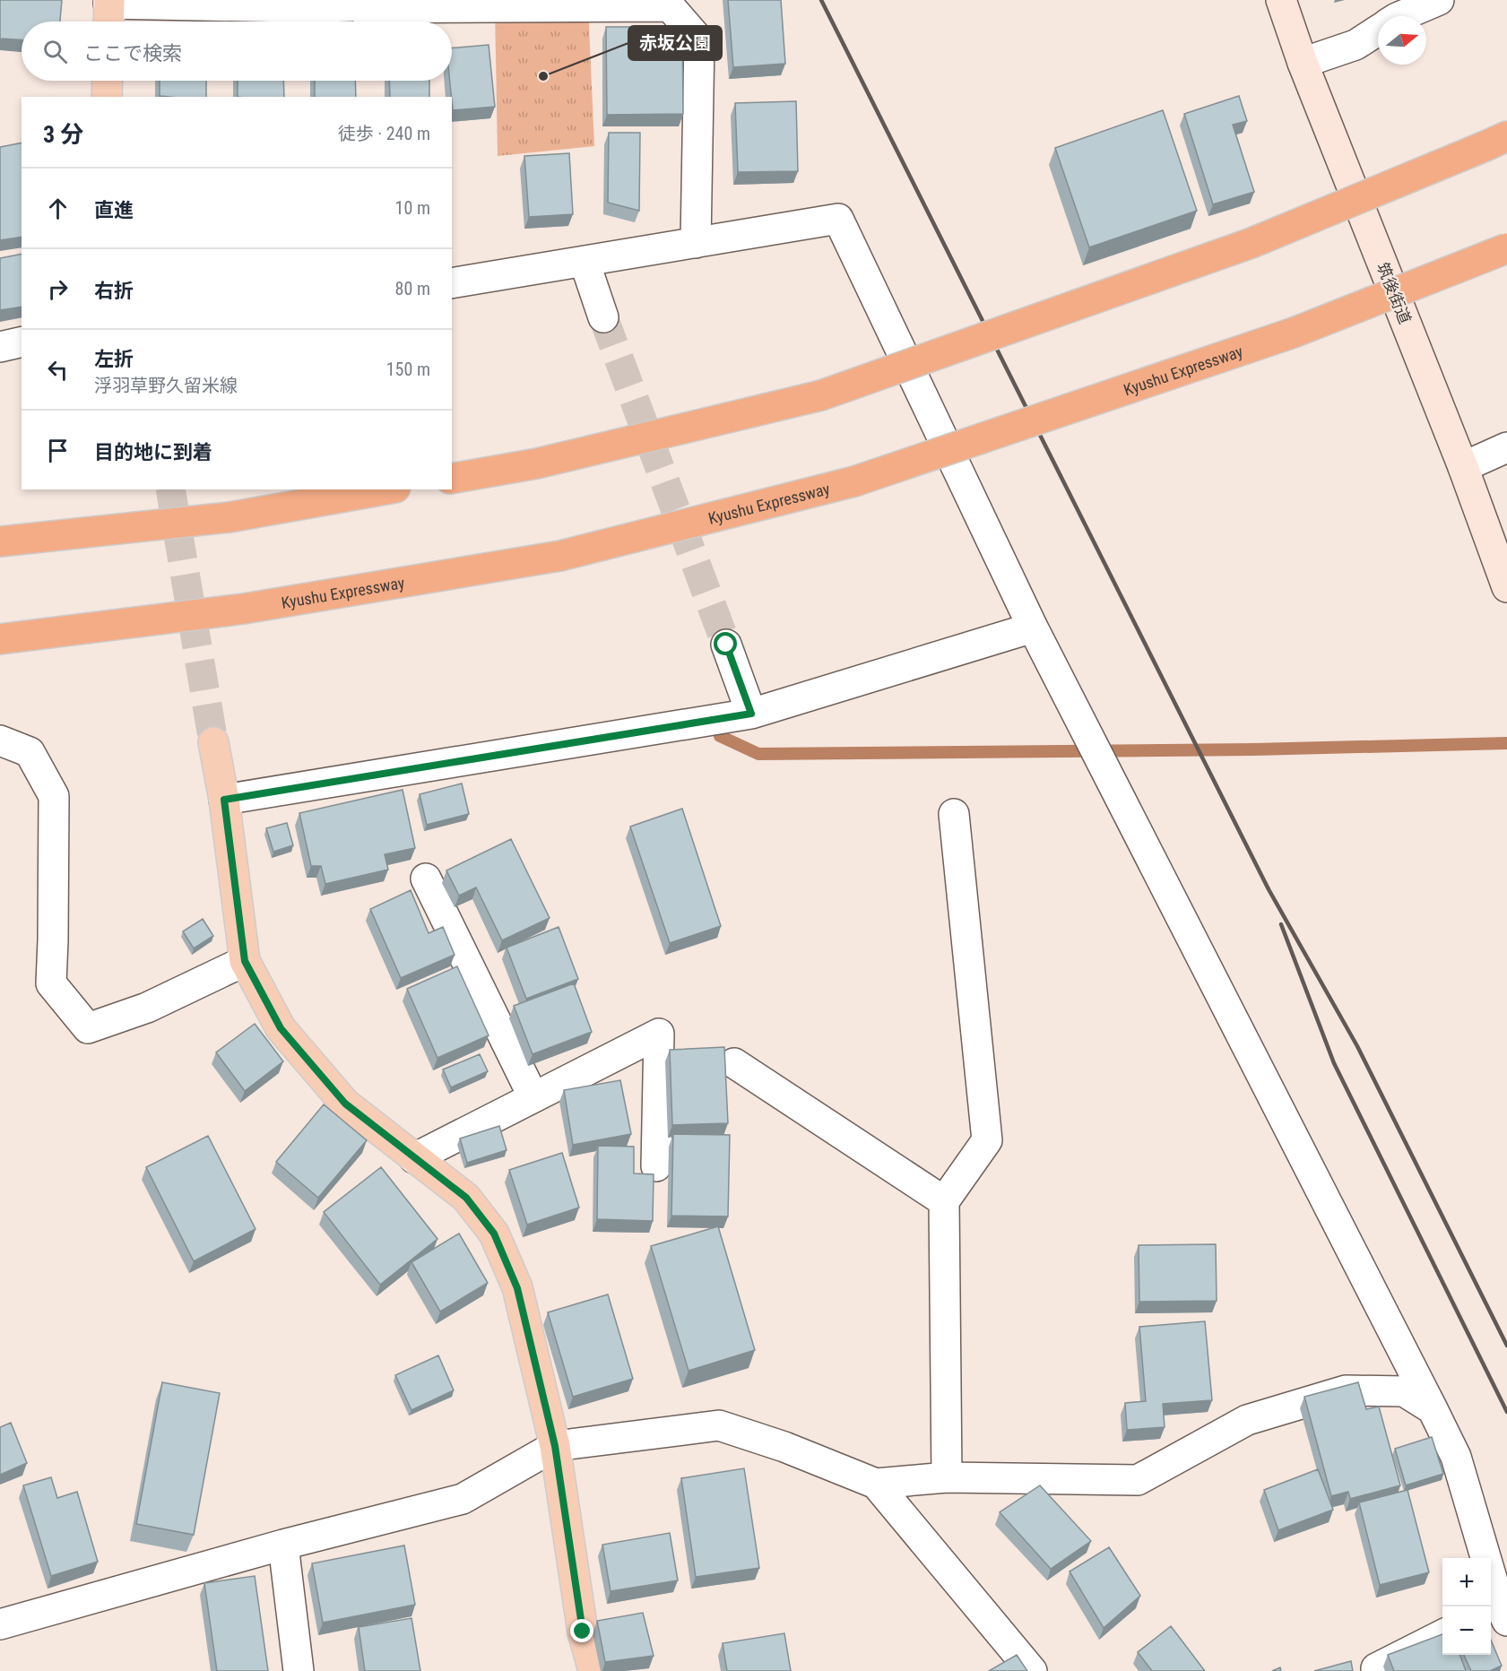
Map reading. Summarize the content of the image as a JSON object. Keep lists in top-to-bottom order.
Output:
{
  "streets": {
    "highway": ["Kyushu Expressway"],
    "street": ["筑後街道"]
  },
  "places": ["赤坂公園"],
  "north": "right",
  "page": {
    "search": "ここで検索",
    "heading": ["3 分", "徒歩 · 240 m"],
    "list": [
      ["直進", "10 m"],
      ["右折", "80 m"],
      ["左折", "浮羽草野久留米線", "150 m"],
      "目的地に到着"
    ],
    "map_buttons": ["+", "−"]
  }
}
